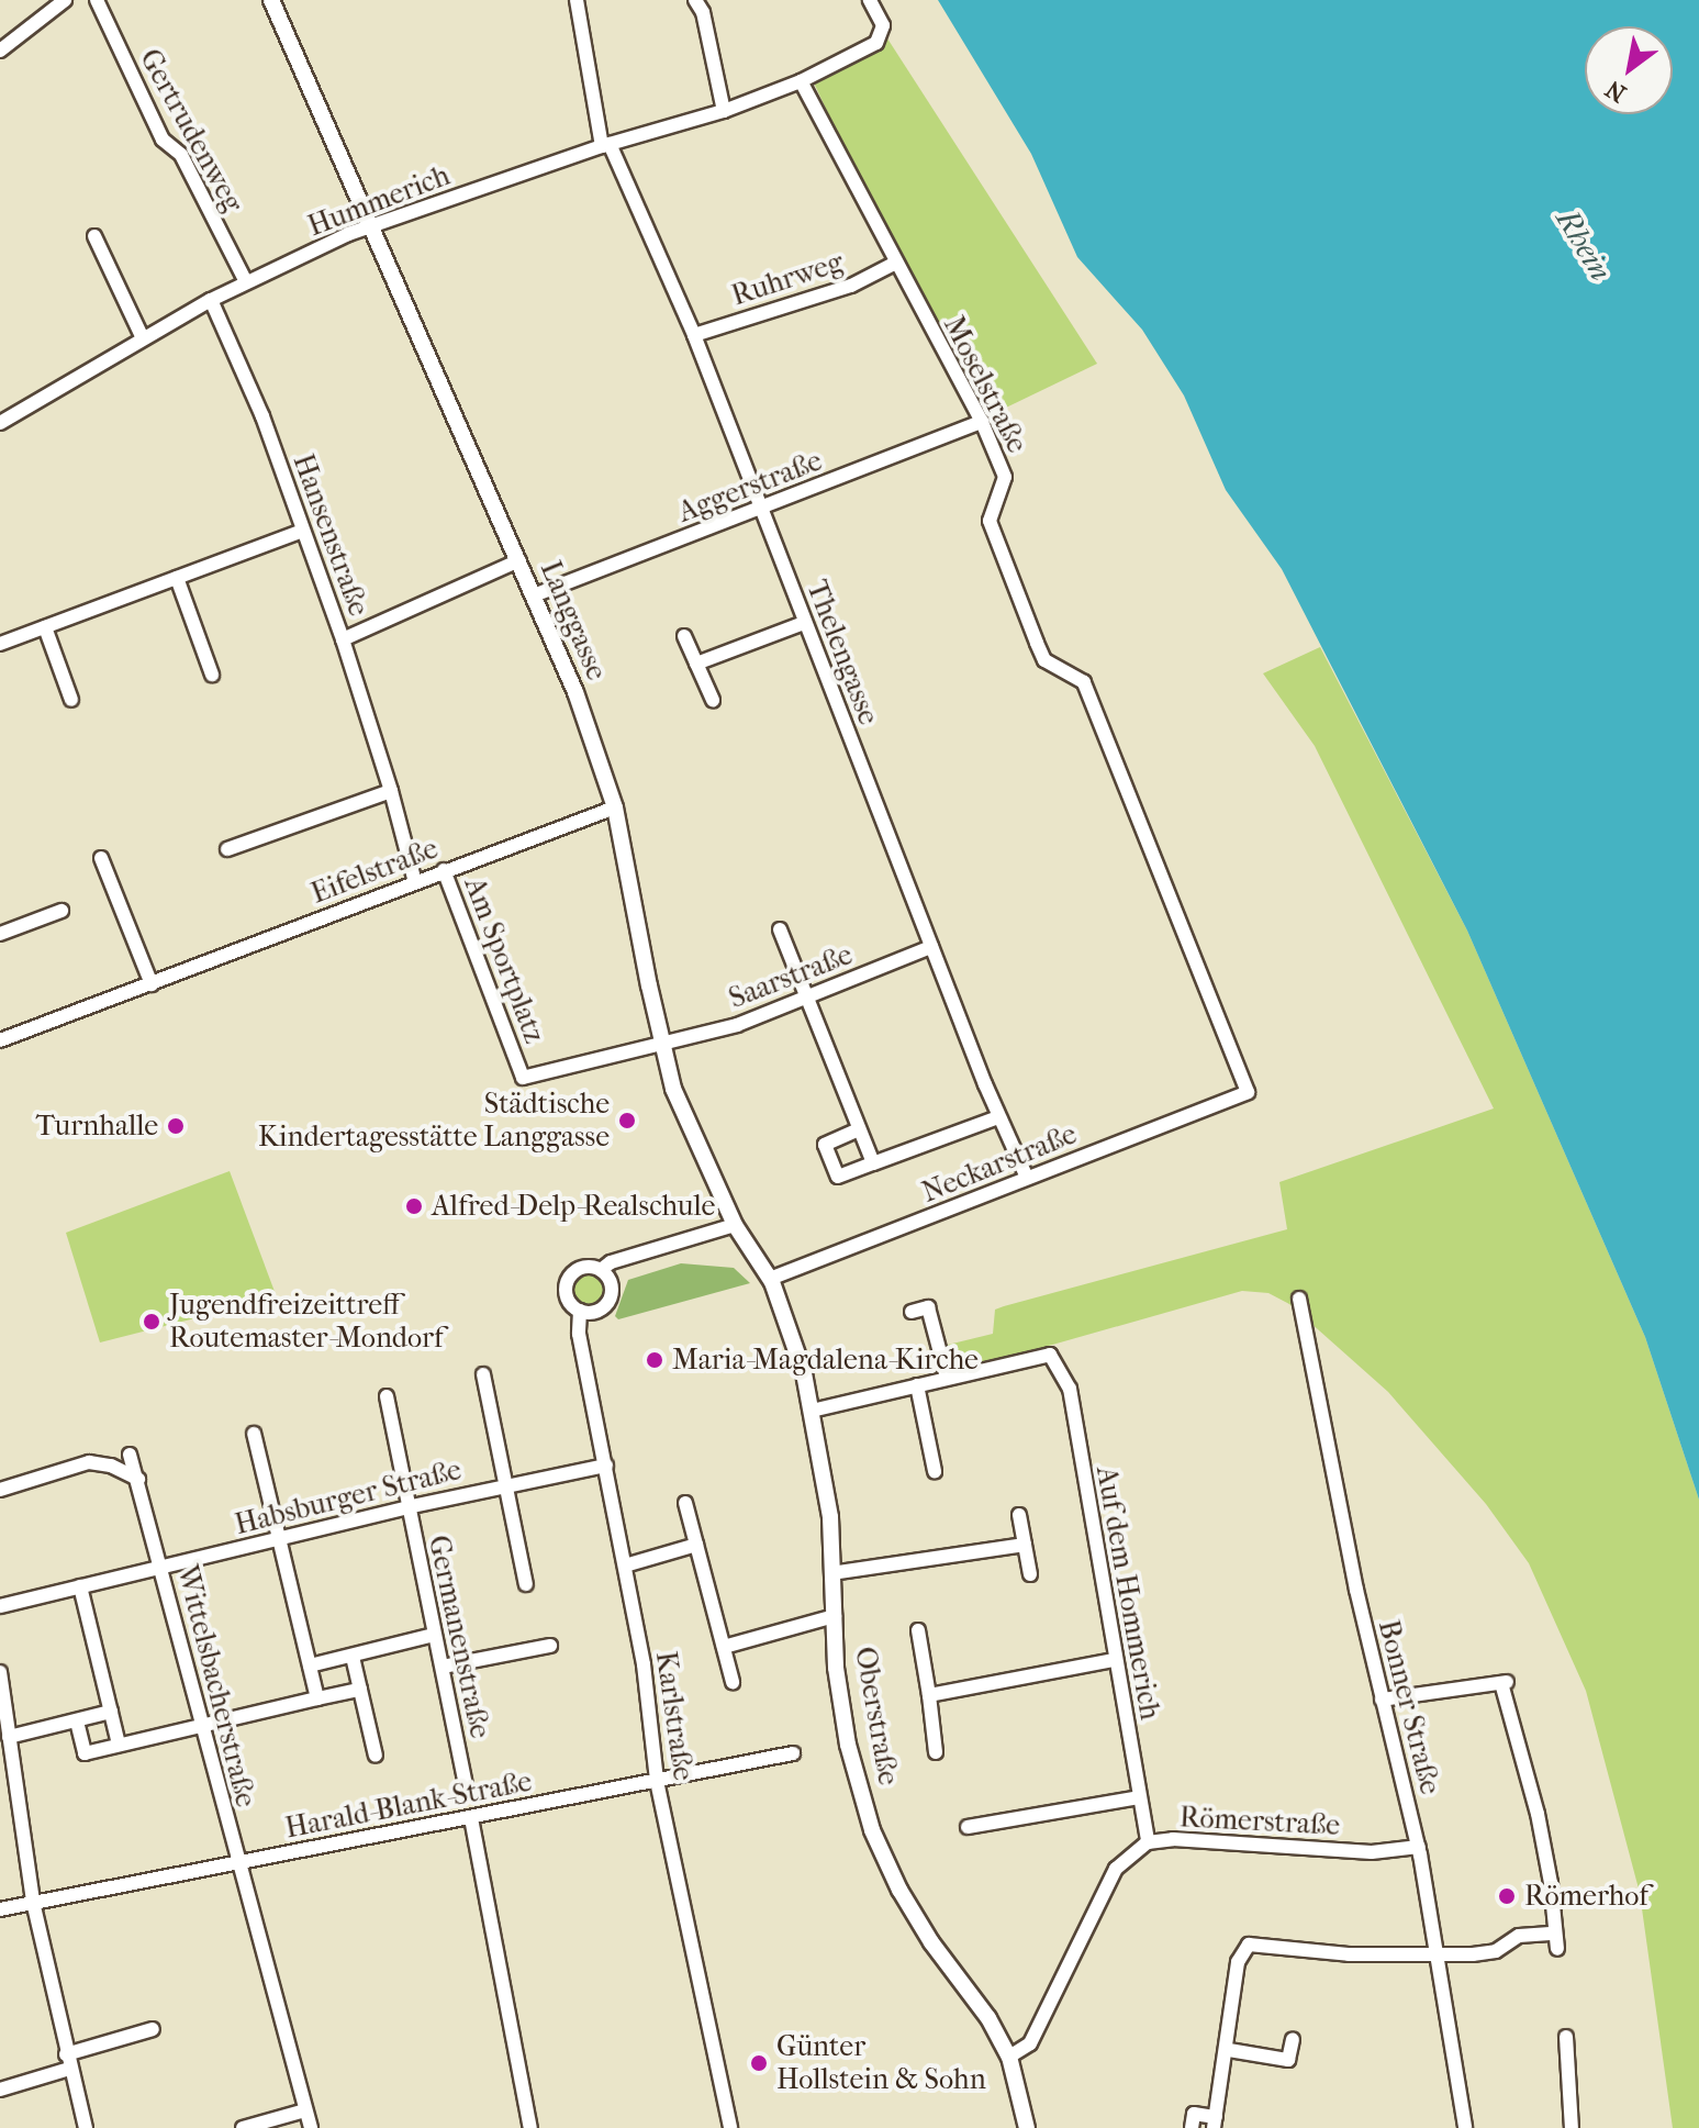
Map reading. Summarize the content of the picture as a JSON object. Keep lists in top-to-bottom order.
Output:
{
  "streets": {
    "street": [
      "Gertrudenweg",
      "Hummerich",
      "Ruhrweg",
      "Moselstraße",
      "Aggerstraße",
      "Hansenstraße",
      "Langgasse",
      "Thelengasse",
      "Eifelstraße",
      "Am Sportplatz",
      "Saarstraße",
      "Neckarstraße",
      "Habsburger Straße",
      "Auf dem Hommerich",
      "Germanenstraße",
      "Wittelsbacherstraße",
      "Bonner Straße",
      "Karlstraße",
      "Oberstraße",
      "Harald-Blank-Straße",
      "Römerstraße"
    ]
  },
  "crossings": [
    ["Gertrudenweg", "Hummerich"],
    ["Hummerich", "Moselstraße"],
    ["Hummerich", "Hansenstraße"],
    ["Hummerich", "Langgasse"],
    ["Hummerich", "Thelengasse"],
    ["Ruhrweg", "Moselstraße"],
    ["Ruhrweg", "Thelengasse"],
    ["Moselstraße", "Aggerstraße"],
    ["Moselstraße", "Neckarstraße"],
    ["Aggerstraße", "Langgasse"],
    ["Aggerstraße", "Thelengasse"],
    ["Hansenstraße", "Eifelstraße"],
    ["Langgasse", "Eifelstraße"],
    ["Langgasse", "Am Sportplatz"],
    ["Langgasse", "Saarstraße"],
    ["Langgasse", "Neckarstraße"],
    ["Langgasse", "Karlstraße"],
    ["Langgasse", "Oberstraße"],
    ["Thelengasse", "Saarstraße"],
    ["Thelengasse", "Neckarstraße"],
    ["Eifelstraße", "Am Sportplatz"],
    ["Am Sportplatz", "Saarstraße"],
    ["Neckarstraße", "Oberstraße"],
    ["Habsburger Straße", "Germanenstraße"],
    ["Habsburger Straße", "Wittelsbacherstraße"],
    ["Habsburger Straße", "Karlstraße"],
    ["Auf dem Hommerich", "Römerstraße"],
    ["Wittelsbacherstraße", "Harald-Blank-Straße"],
    ["Bonner Straße", "Römerstraße"],
    ["Karlstraße", "Harald-Blank-Straße"],
    ["Oberstraße", "Römerstraße"]
  ],
  "water": ["Rhein"],
  "places": [
    "Städtische Kindertagesstätte Langgasse",
    "Turnhalle",
    "Alfred-Delp-Realschule",
    "Jugendfreizeittreff Routemaster-Mondorf",
    "Maria-Magdalena-Kirche",
    "Römerhof",
    "Günter Hollstein & Sohn"
  ],
  "north": "bottom left"
}
